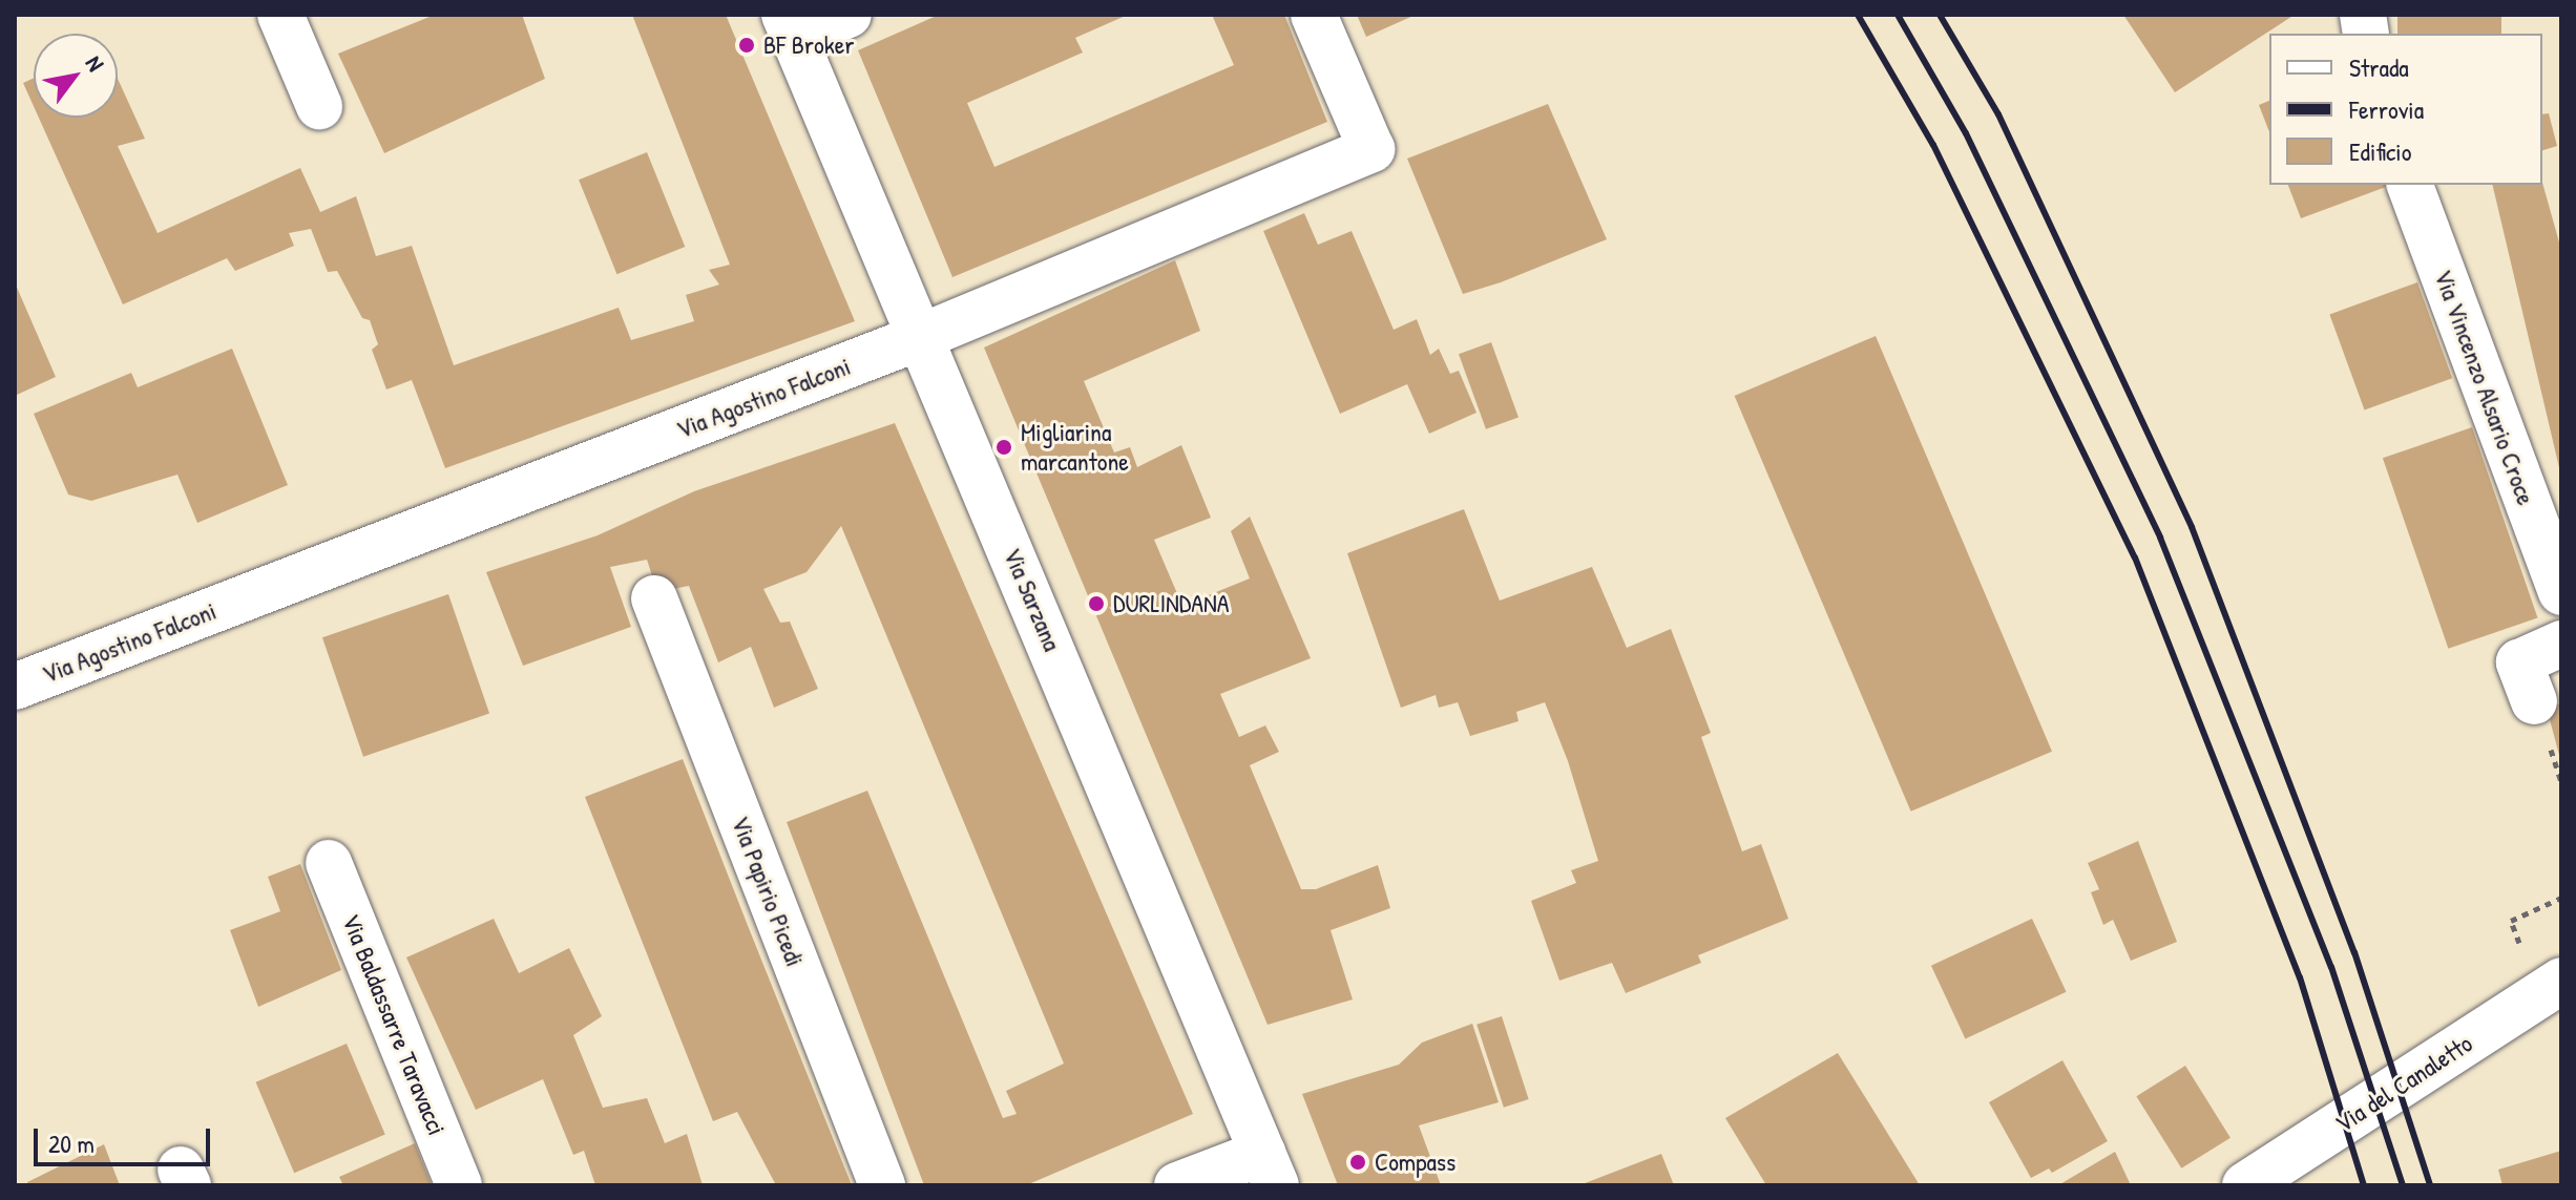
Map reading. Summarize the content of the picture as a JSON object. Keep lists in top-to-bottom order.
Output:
{
  "streets": {
    "street": [
      "Via Vincenzo Alsario Croce",
      "Via Agostino Falconi",
      "Via Sarzana",
      "Via Papirio Picedi",
      "Via Baldassarre Taravacci",
      "Via del Canaletto"
    ]
  },
  "crossings": [
    ["Via Agostino Falconi", "Via Sarzana"]
  ],
  "places": [
    "BF Broker",
    "Migliarina marcantone",
    "DURLINDANA",
    "Compass"
  ],
  "legend": ["Strada", "Ferrovia", "Edificio"],
  "scale_bar": "20 m",
  "north": "top right"
}
